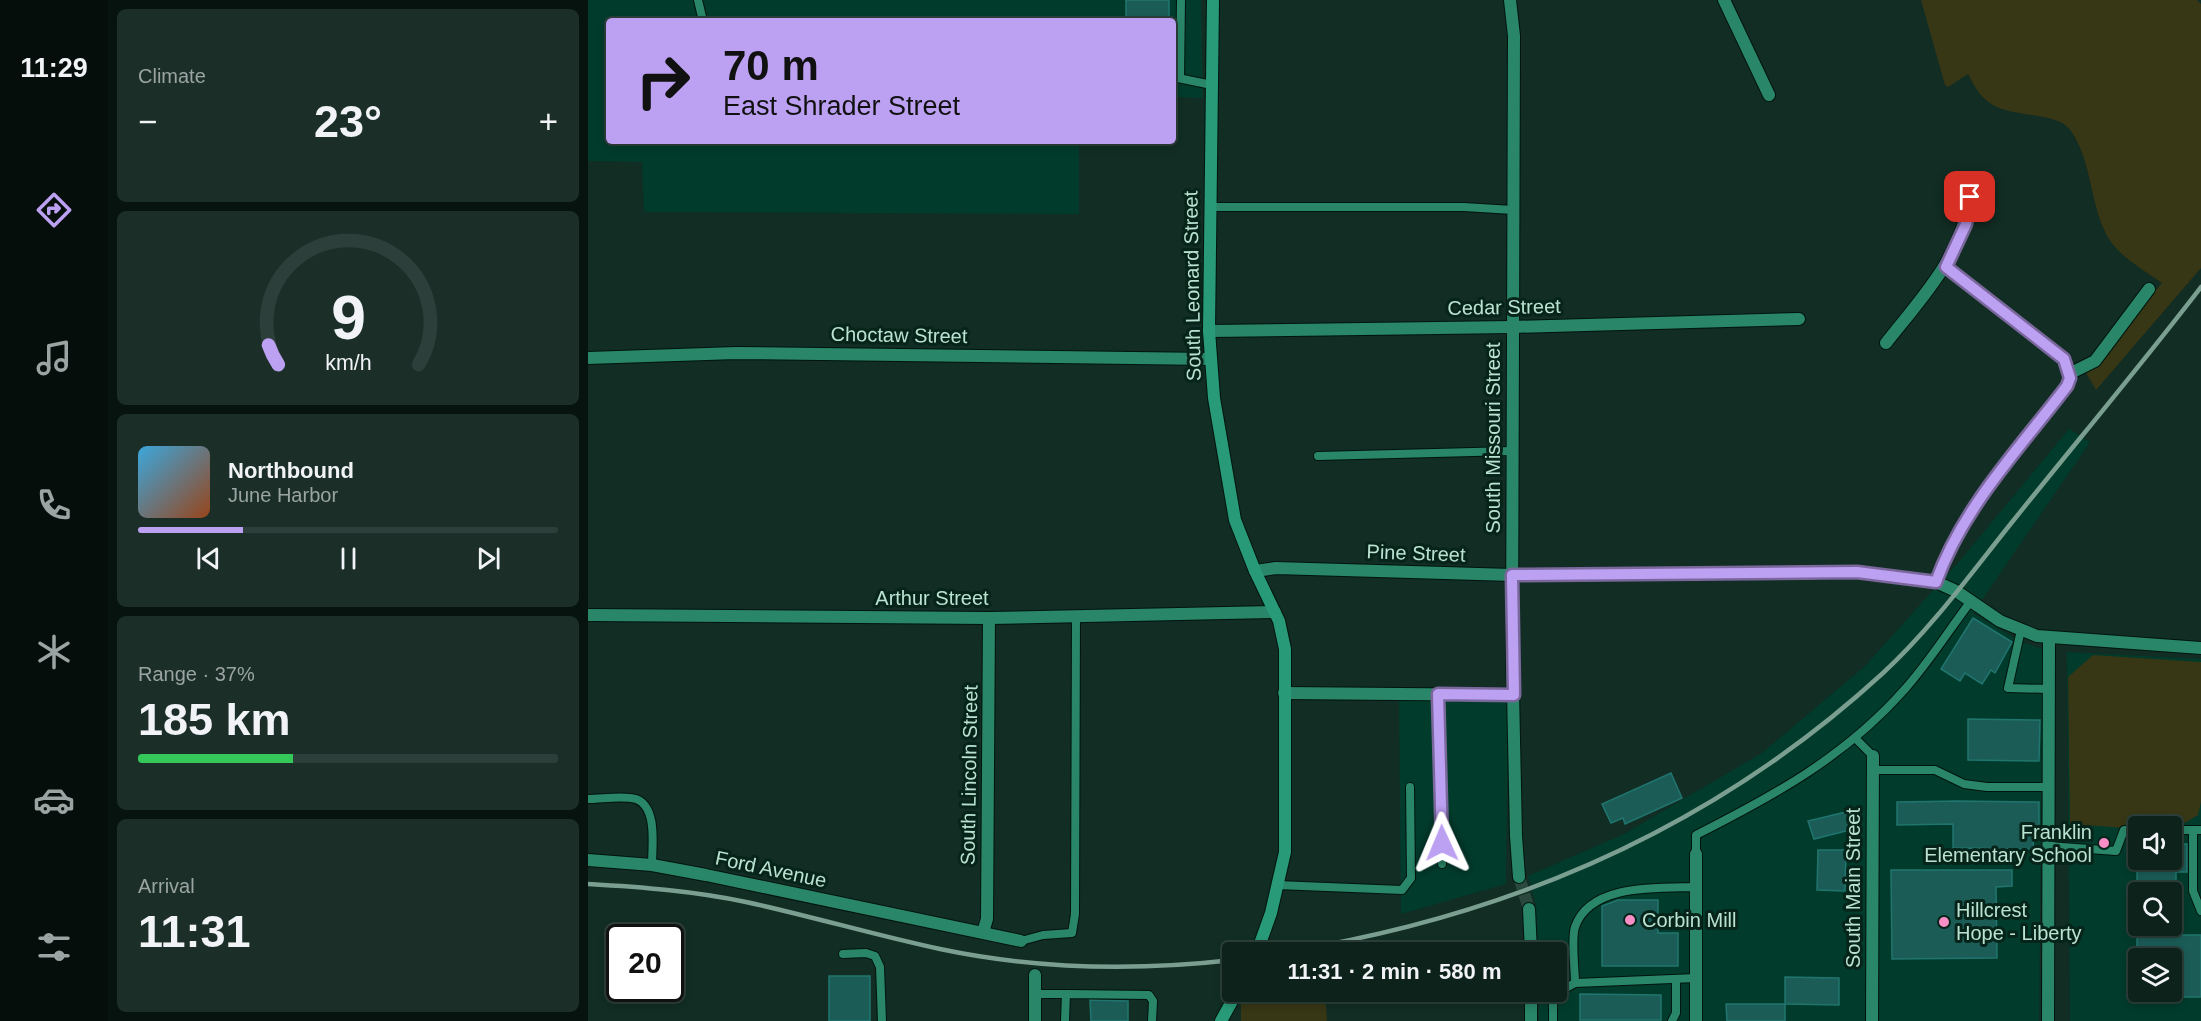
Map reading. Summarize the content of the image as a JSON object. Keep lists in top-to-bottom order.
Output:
{
  "streets": {
    "main road": ["South Leonard Street"],
    "street": [
      "Cedar Street",
      "Choctaw Street",
      "South Missouri Street",
      "Pine Street",
      "Arthur Street",
      "South Lincoln Street",
      "Ford Avenue",
      "South Main Street"
    ]
  },
  "crossings": [
    ["South Leonard Street", "Cedar Street"],
    ["South Leonard Street", "Choctaw Street"],
    ["South Leonard Street", "Pine Street"],
    ["South Leonard Street", "Arthur Street"],
    ["Cedar Street", "South Missouri Street"],
    ["South Missouri Street", "Pine Street"],
    ["Arthur Street", "South Lincoln Street"],
    ["South Lincoln Street", "Ford Avenue"]
  ],
  "places": ["Franklin Elementary School", "Corbin Mill", "Hillcrest Hope - Liberty"],
  "page": {
    "tabs": "11:29",
    "tile": [
      "Climate",
      ["Range · 37%", "185 km"],
      ["Arrival", "11:31"]
    ],
    "turn": ["70 m", "East Shrader Street"],
    "heat": ["−", "23°", "+"],
    "song": ["Northbound", "June Harbor"],
    "limit": "20",
    "trip": "11:31 · 2 min · 580 m",
    "gauge": ["9", "km/h"]
  }
}
